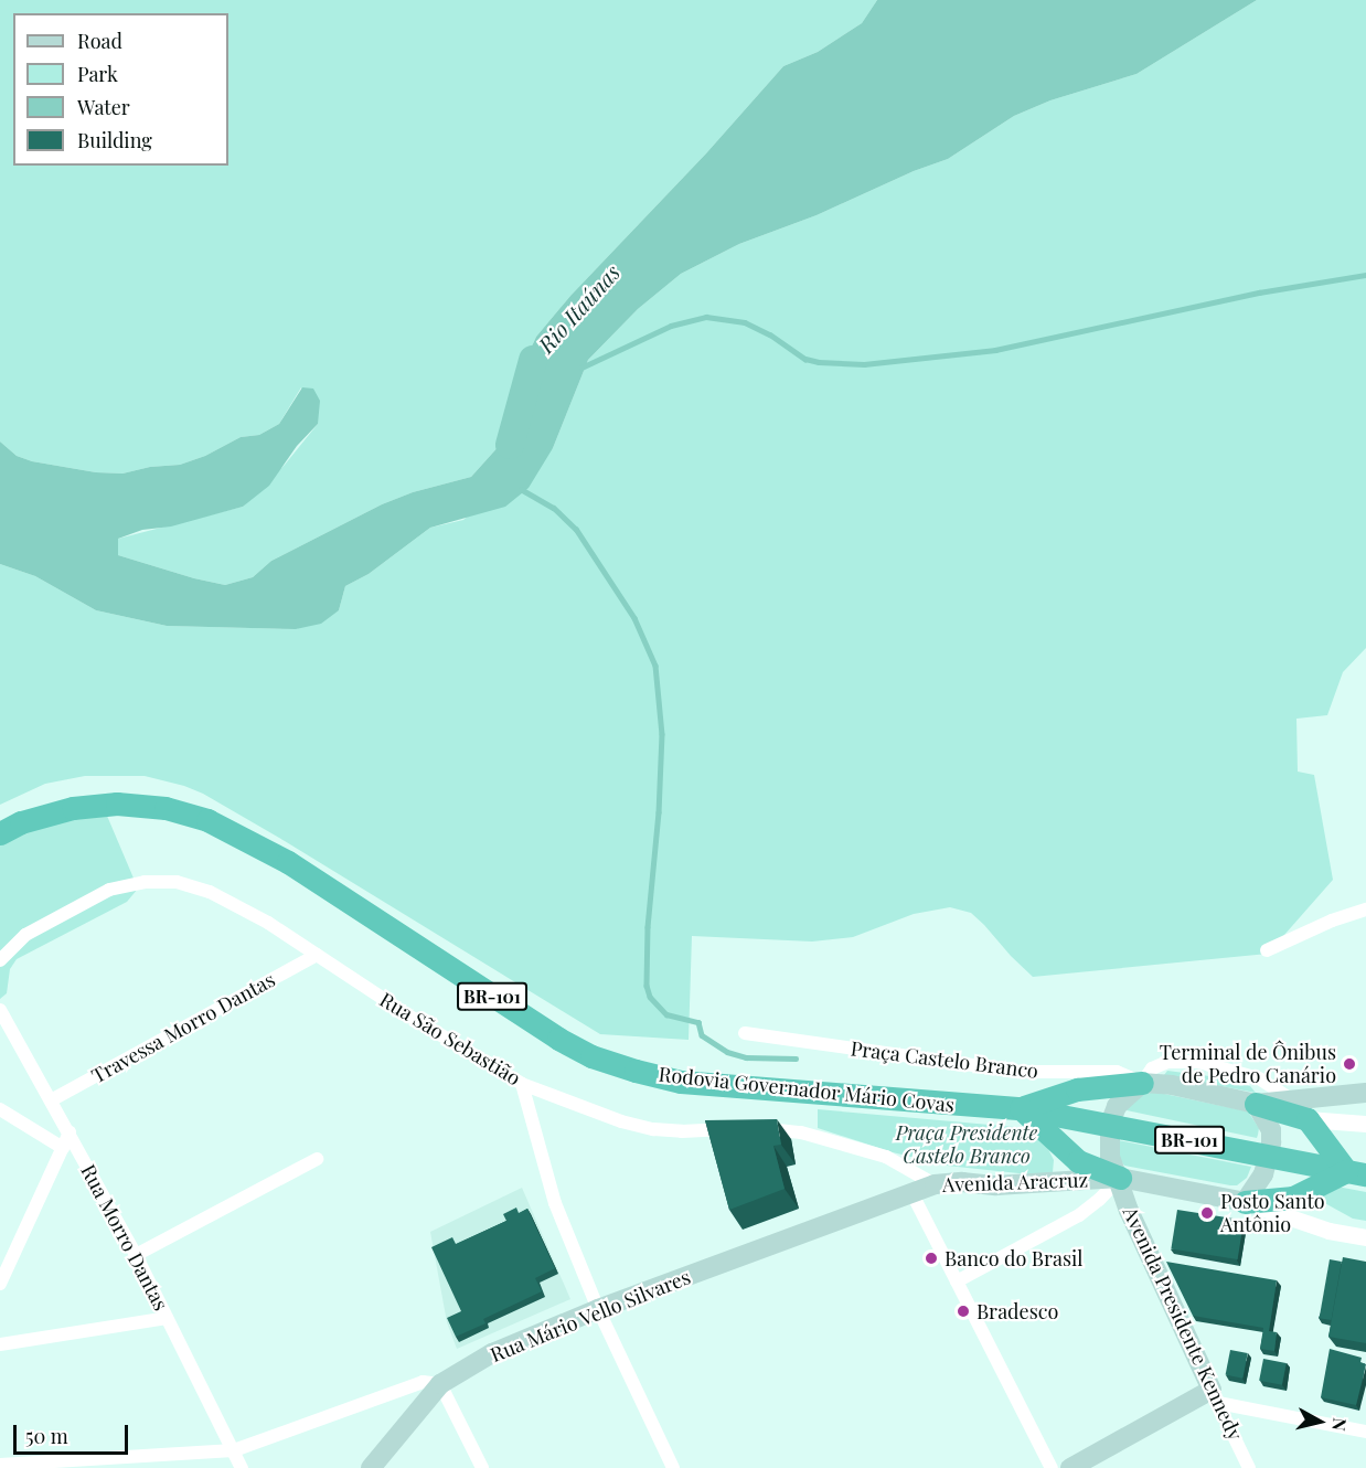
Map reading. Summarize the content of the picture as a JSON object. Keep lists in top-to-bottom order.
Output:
{
  "streets": {
    "highway": ["BR-101", "Rodovia Governador Mário Covas"],
    "main road": [
      "Praça Castelo Branco",
      "Avenida Aracruz",
      "Rua Mário Vello Silvares",
      "Avenida Presidente Kennedy"
    ],
    "street": ["Travessa Morro Dantas", "Rua São Sebastião", "Rua Morro Dantas"]
  },
  "crossings": [
    ["Travessa Morro Dantas", "Rua São Sebastião"],
    ["Travessa Morro Dantas", "Rua Morro Dantas"],
    ["Rua São Sebastião", "Avenida Aracruz"],
    ["Rodovia Governador Mário Covas", "Avenida Presidente Kennedy"],
    ["Avenida Aracruz", "Rua Mário Vello Silvares"],
    ["Avenida Aracruz", "Avenida Presidente Kennedy"],
    ["Rua Morro Dantas", "Rua Mário Vello Silvares"]
  ],
  "water": ["Rio Itaúnas"],
  "parks": ["Praça Presidente Castelo Branco"],
  "places": [
    "Terminal de Ônibus de Pedro Canário",
    "Posto Santo Antônio",
    "Banco do Brasil",
    "Bradesco"
  ],
  "legend": [
    "Road",
    "Park",
    "Water",
    "Building"
  ],
  "scale_bar": "50 m",
  "north": "right"
}
